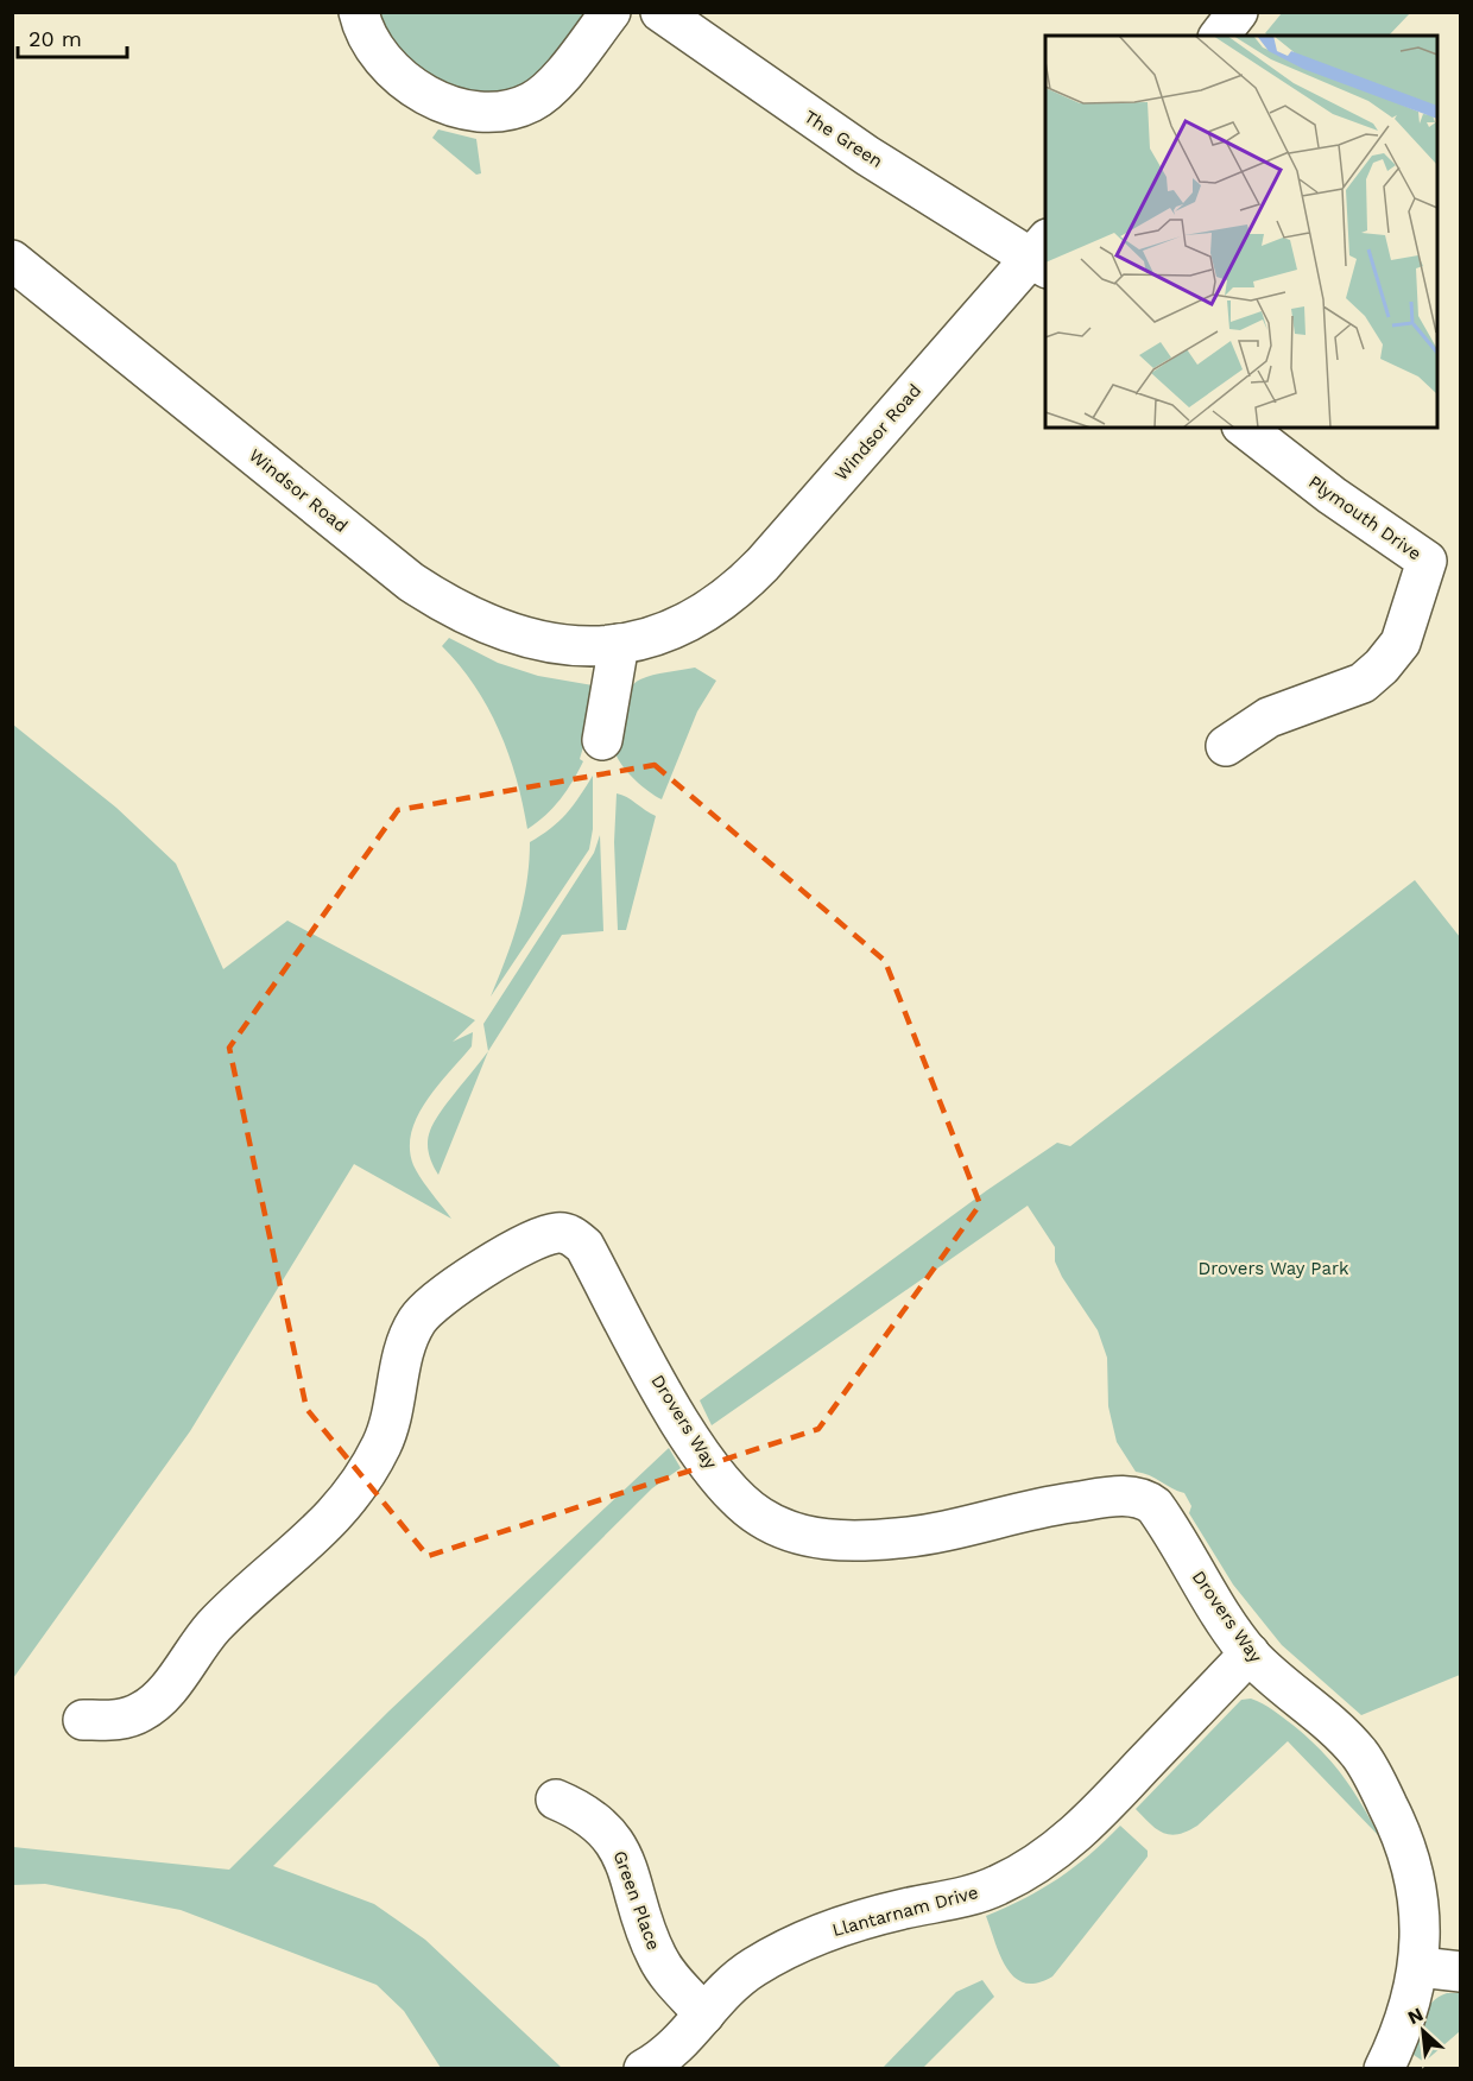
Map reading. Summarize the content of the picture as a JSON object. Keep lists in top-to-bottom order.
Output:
{
  "streets": {
    "street": [
      "The Green",
      "Windsor Road",
      "Plymouth Drive",
      "Drovers Way",
      "Green Place",
      "Llantarnam Drive"
    ]
  },
  "crossings": [
    ["The Green", "Windsor Road"],
    ["Drovers Way", "Llantarnam Drive"],
    ["Green Place", "Llantarnam Drive"]
  ],
  "parks": ["Drovers Way Park"],
  "scale_bar": "20 m",
  "north": "top left"
}
